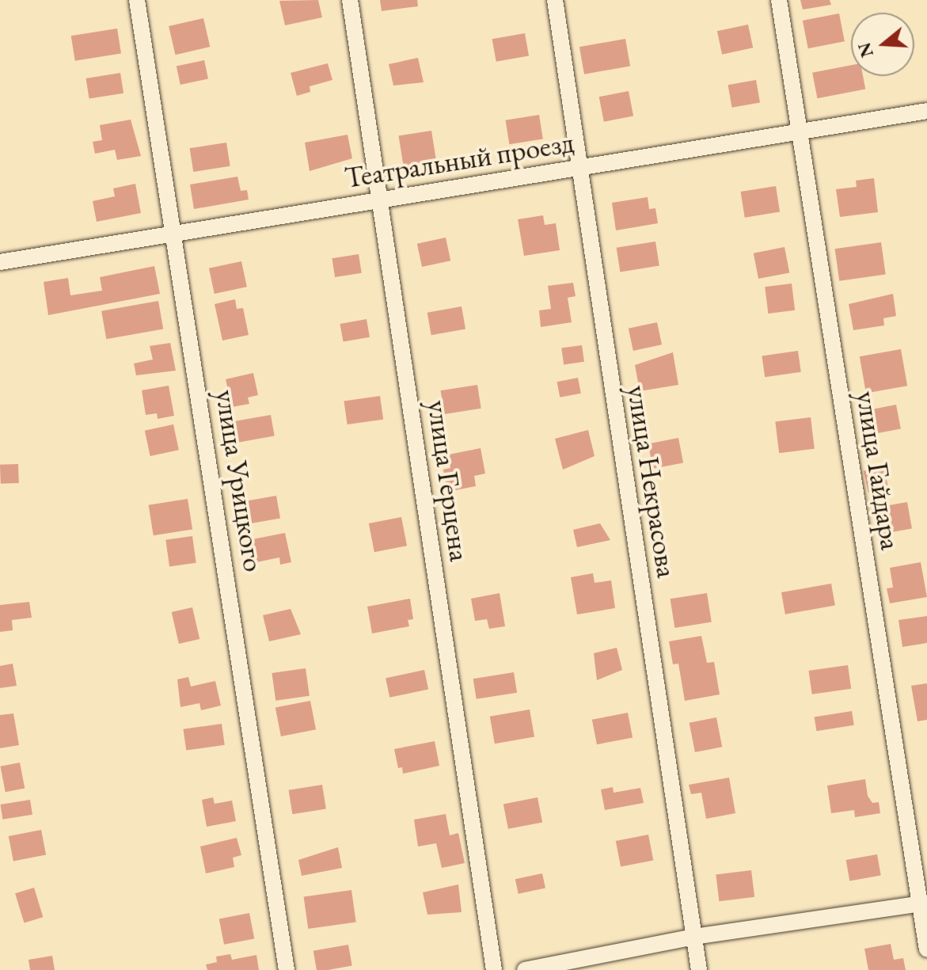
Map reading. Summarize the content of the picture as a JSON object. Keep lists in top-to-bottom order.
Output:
{
  "streets": {
    "street": [
      "Театральный проезд",
      "улица Гайдара",
      "улица Урицкого",
      "улица Герцена",
      "улица Некрасова"
    ]
  },
  "crossings": [
    ["Театральный проезд", "улица Гайдара"],
    ["Театральный проезд", "улица Урицкого"],
    ["Театральный проезд", "улица Герцена"],
    ["Театральный проезд", "улица Некрасова"]
  ],
  "north": "left"
}
